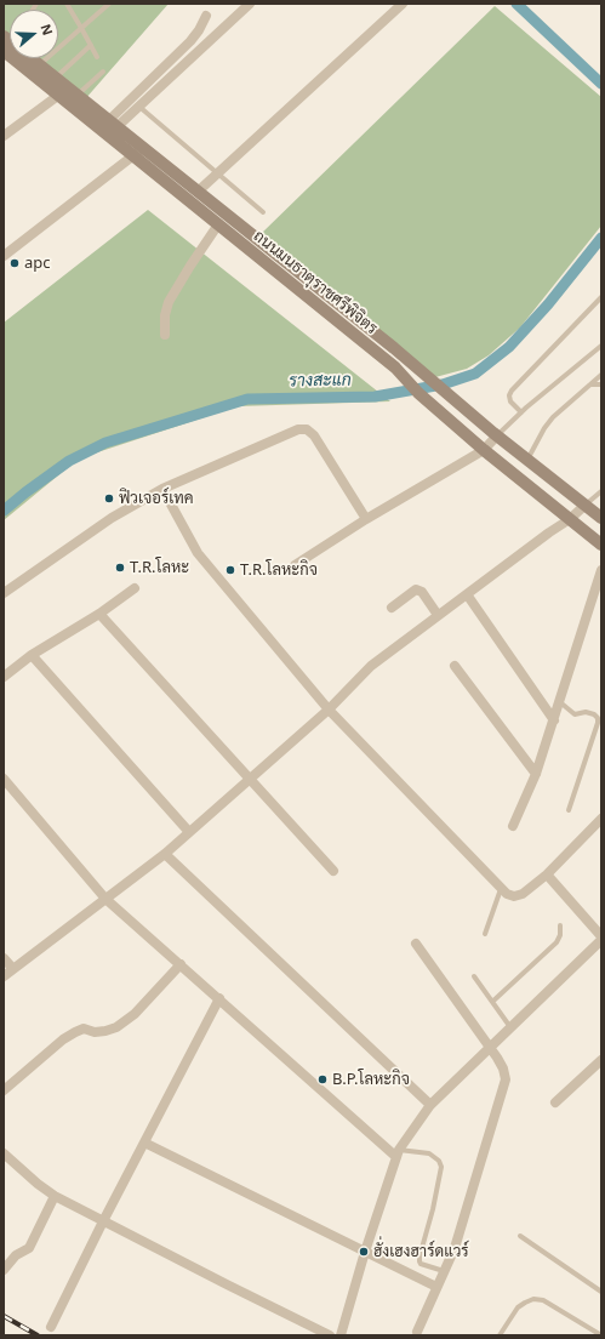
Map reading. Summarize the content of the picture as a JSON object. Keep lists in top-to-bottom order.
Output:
{
  "streets": {
    "street": ["ถนนมนธาตุราชศรีพิจิตร"]
  },
  "water": ["รางสะแก"],
  "places": [
    "apc",
    "ฟิวเจอร์เทค",
    "T.R.โลหะ",
    "T.R.โลหะกิจ",
    "B.P.โลหะกิจ",
    "ฮั่งเฮงฮาร์ดแวร์"
  ],
  "north": "right"
}
